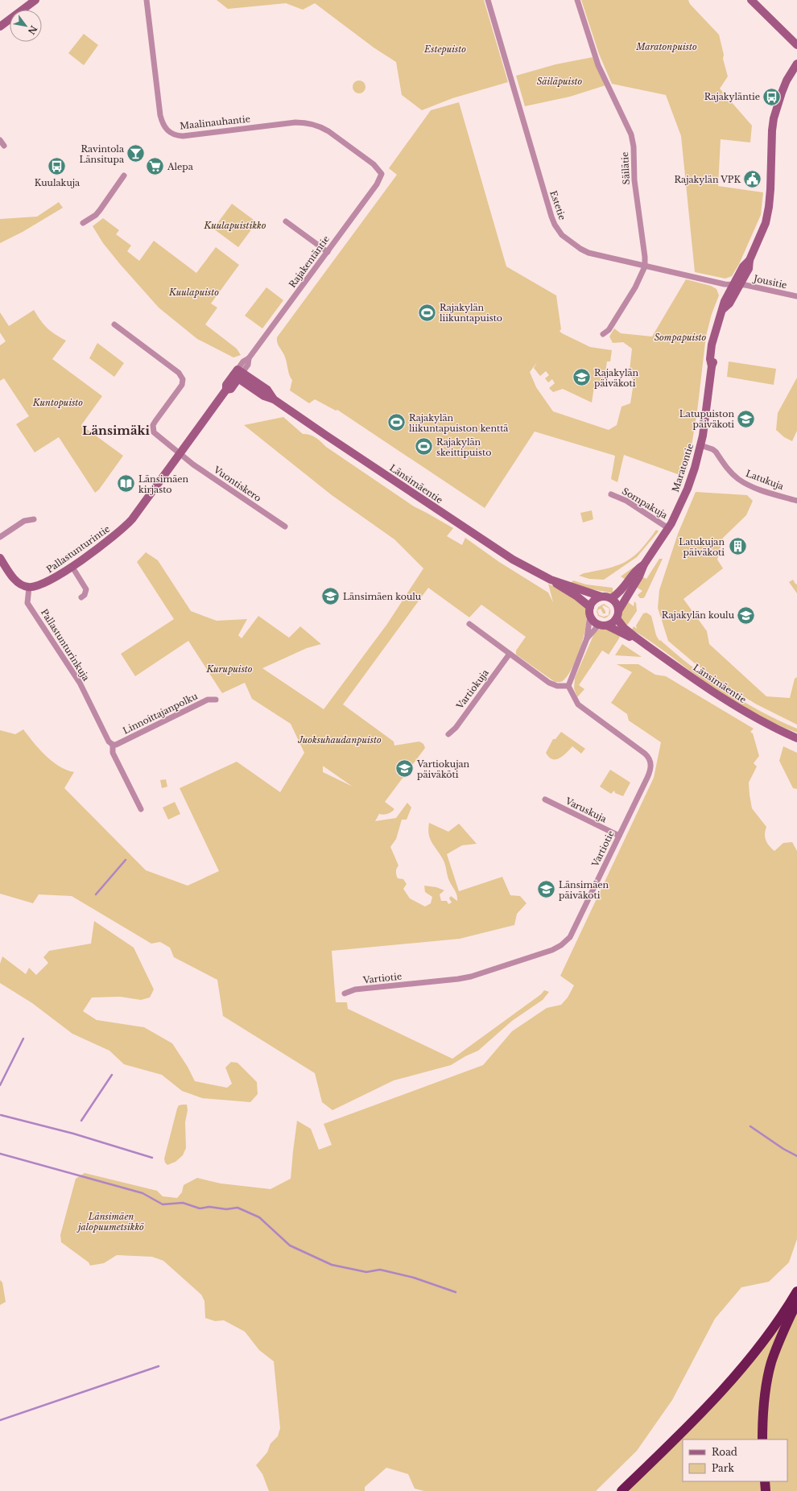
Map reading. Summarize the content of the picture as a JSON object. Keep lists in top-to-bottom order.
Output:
{
  "streets": {
    "main road": ["Maratontie", "Länsimäentie", "Pallastunturintie"],
    "street": [
      "Maalinauhantie",
      "Säilätie",
      "Estetie",
      "Rajakentäntie",
      "Jousitie",
      "Latukuja",
      "Vuontiskero",
      "Sompakuja",
      "Pallastunturinkuja",
      "Vartiokuja",
      "Linnoittajanpolku",
      "Varuskuja",
      "Vartiotie"
    ]
  },
  "crossings": [
    ["Maalinauhantie", "Rajakentäntie"],
    ["Säilätie", "Estetie"],
    ["Estetie", "Jousitie"],
    ["Estetie", "Maratontie"],
    ["Rajakentäntie", "Länsimäentie"],
    ["Rajakentäntie", "Pallastunturintie"],
    ["Jousitie", "Maratontie"],
    ["Maratontie", "Latukuja"],
    ["Maratontie", "Länsimäentie"],
    ["Maratontie", "Sompakuja"],
    ["Vuontiskero", "Pallastunturintie"],
    ["Länsimäentie", "Pallastunturintie"],
    ["Pallastunturintie", "Pallastunturinkuja"],
    ["Pallastunturinkuja", "Linnoittajanpolku"],
    ["Varuskuja", "Vartiotie"]
  ],
  "districts": ["Länsimäki"],
  "parks": [
    "Maratonpuisto",
    "Estepuisto",
    "Säiläpuisto",
    "Kuulapuistikko",
    "Kuulapuisto",
    "Sompapuisto",
    "Kuntopuisto",
    "Kurupuisto",
    "Juoksuhaudanpuisto",
    "Länsimäen jalopuumetsikkö"
  ],
  "places": {
    "bus stop": ["Rajakyläntie", "Kuulakuja"],
    "bar": ["Ravintola Länsitupa"],
    "supermarket": ["Alepa"],
    "public building": ["Rajakylän VPK"],
    "sports": ["Rajakylän liikuntapuisto", "Rajakylän liikuntapuiston kenttä", "Rajakylän skeittipuisto"],
    "school or university": [
      "Rajakylän päiväkoti",
      "Latupuiston päiväkoti",
      "Länsimäen koulu",
      "Rajakylän koulu",
      "Vartiokujan päiväköti",
      "Länsimäen päiväkoti"
    ],
    "library": ["Länsimäen kirjasto"],
    "building": ["Latukujan päiväkoti"]
  },
  "legend": ["Road", "Park"],
  "north": "bottom right"
}
